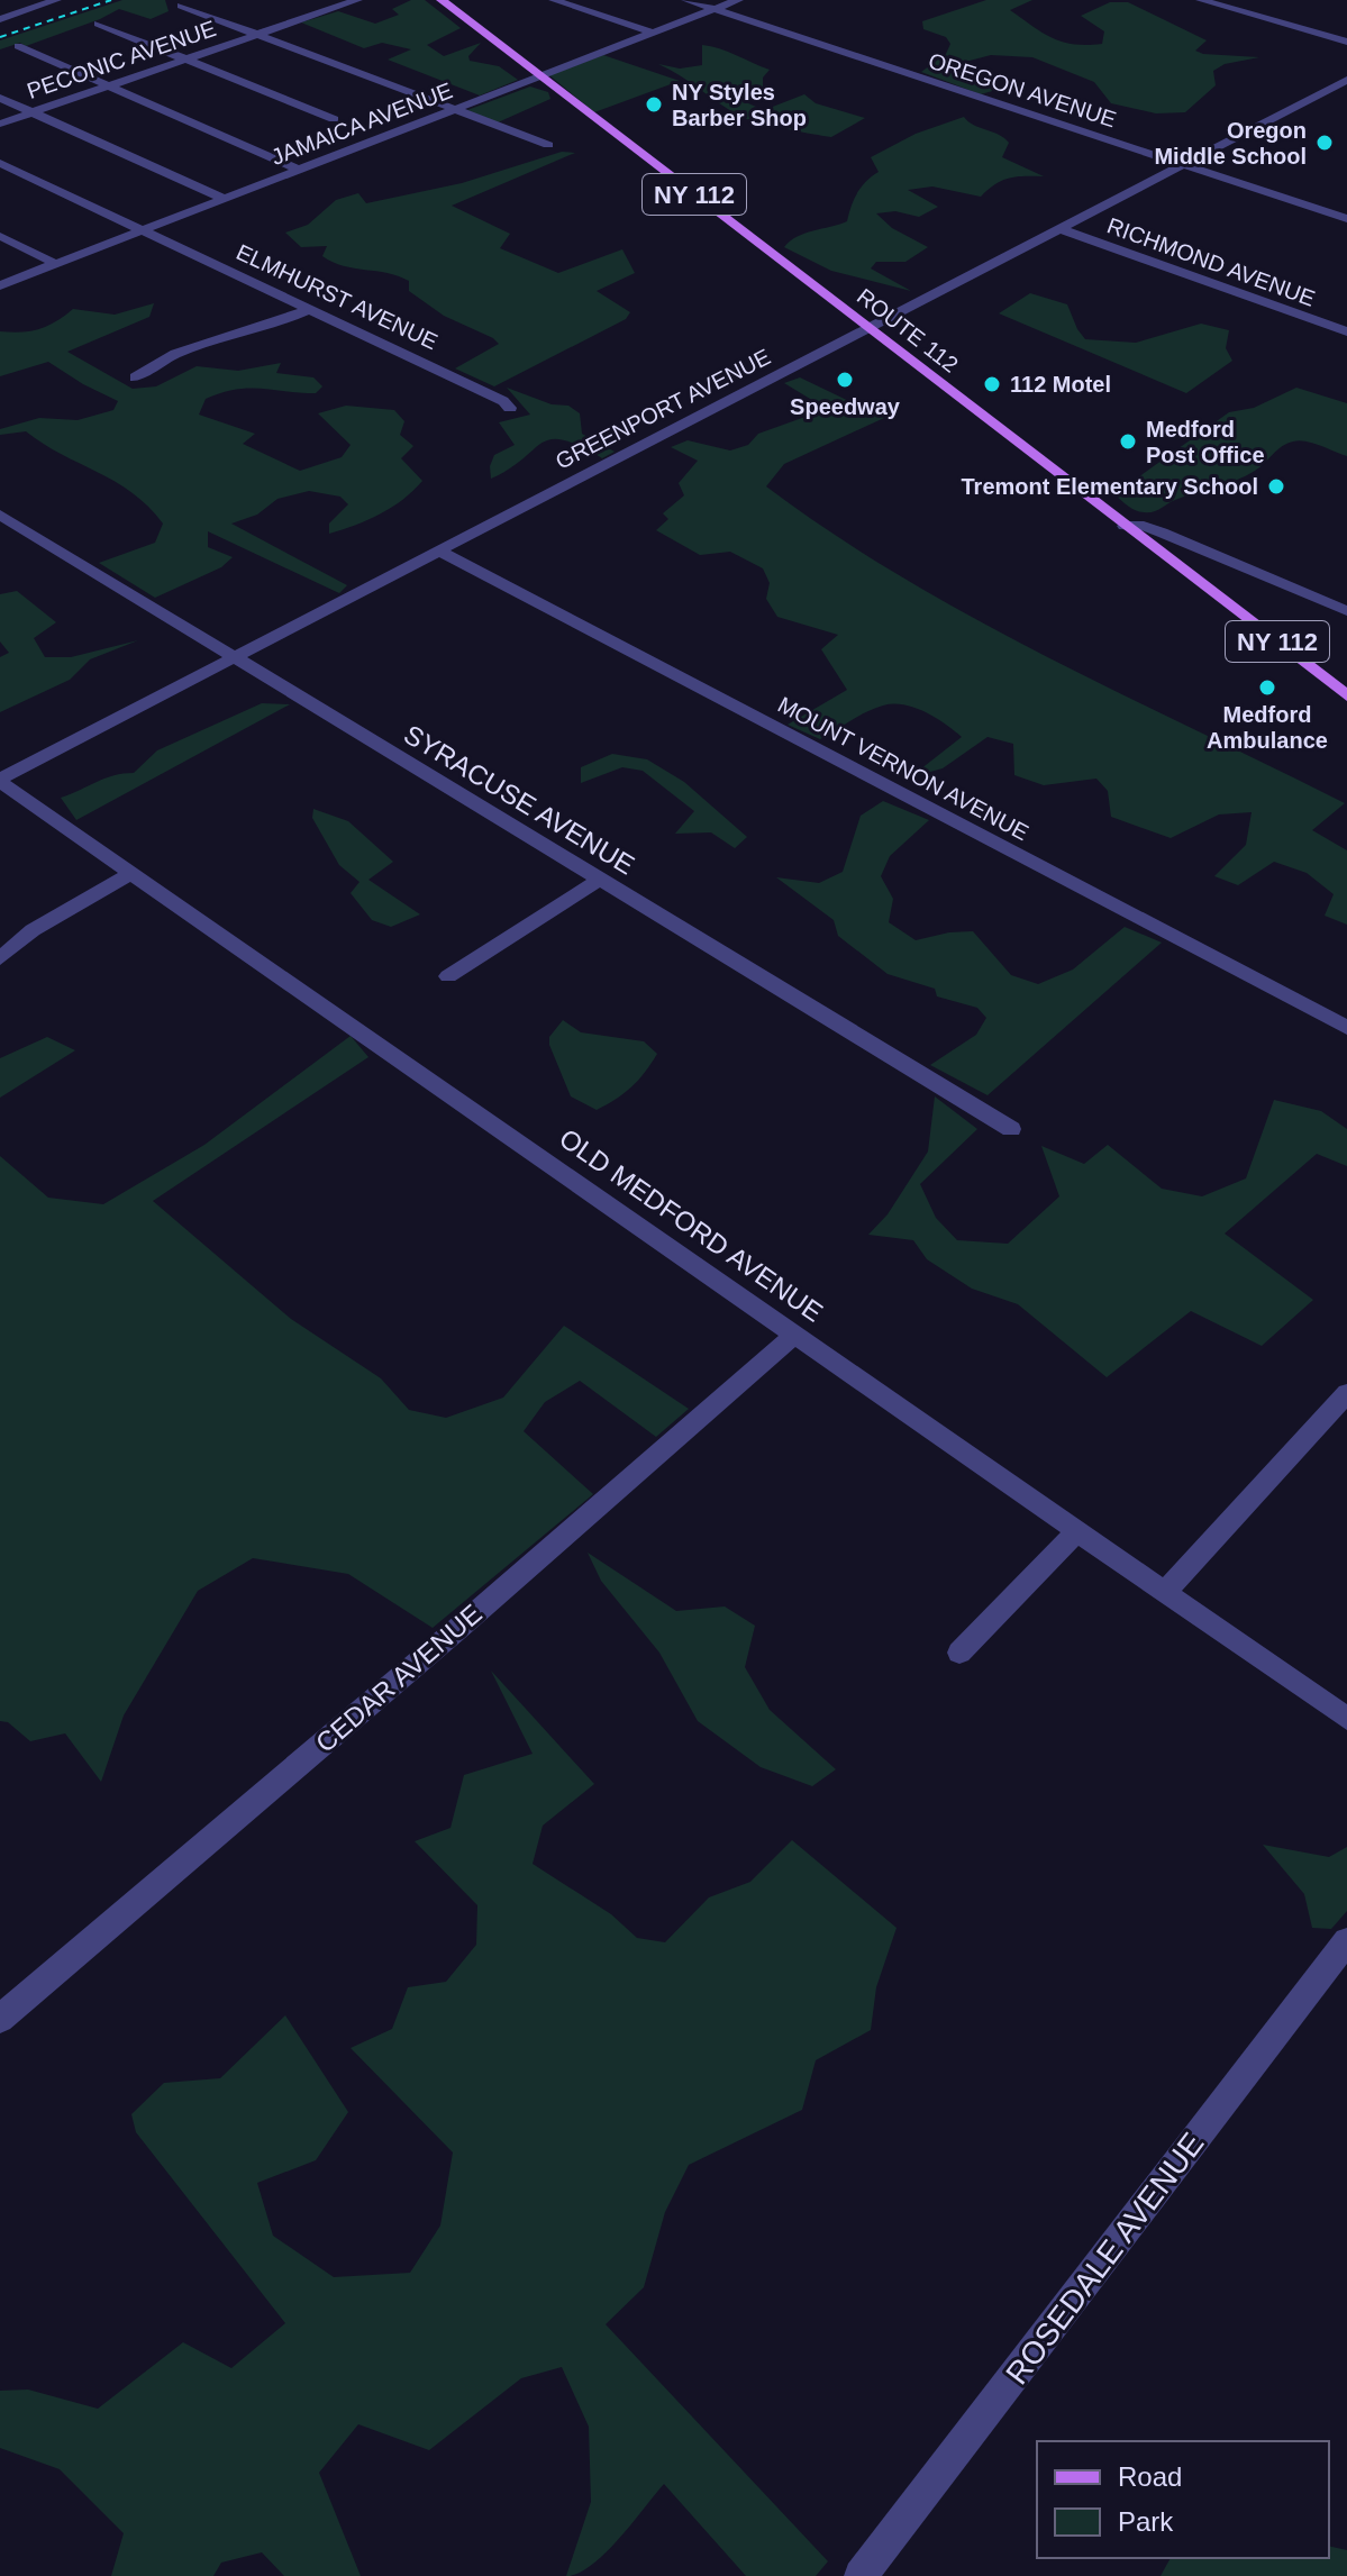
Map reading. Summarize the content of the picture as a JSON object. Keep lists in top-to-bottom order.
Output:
{
  "streets": {
    "main road": ["NY 112", "ROUTE 112"],
    "street": [
      "PECONIC AVENUE",
      "OREGON AVENUE",
      "JAMAICA AVENUE",
      "RICHMOND AVENUE",
      "ELMHURST AVENUE",
      "GREENPORT AVENUE",
      "MOUNT VERNON AVENUE",
      "SYRACUSE AVENUE",
      "OLD MEDFORD AVENUE",
      "CEDAR AVENUE",
      "ROSEDALE AVENUE"
    ]
  },
  "crossings": [
    ["OREGON AVENUE", "JAMAICA AVENUE"],
    ["OREGON AVENUE", "GREENPORT AVENUE"],
    ["JAMAICA AVENUE", "ELMHURST AVENUE"],
    ["JAMAICA AVENUE", "ROUTE 112"],
    ["RICHMOND AVENUE", "GREENPORT AVENUE"],
    ["ROUTE 112", "GREENPORT AVENUE"],
    ["GREENPORT AVENUE", "MOUNT VERNON AVENUE"],
    ["GREENPORT AVENUE", "SYRACUSE AVENUE"],
    ["GREENPORT AVENUE", "OLD MEDFORD AVENUE"],
    ["OLD MEDFORD AVENUE", "CEDAR AVENUE"]
  ],
  "places": [
    "NY Styles Barber Shop",
    "Oregon Middle School",
    "Speedway",
    "112 Motel",
    "Medford Post Office",
    "Tremont Elementary School",
    "Medford Ambulance"
  ],
  "legend": ["Road", "Park"]
}
